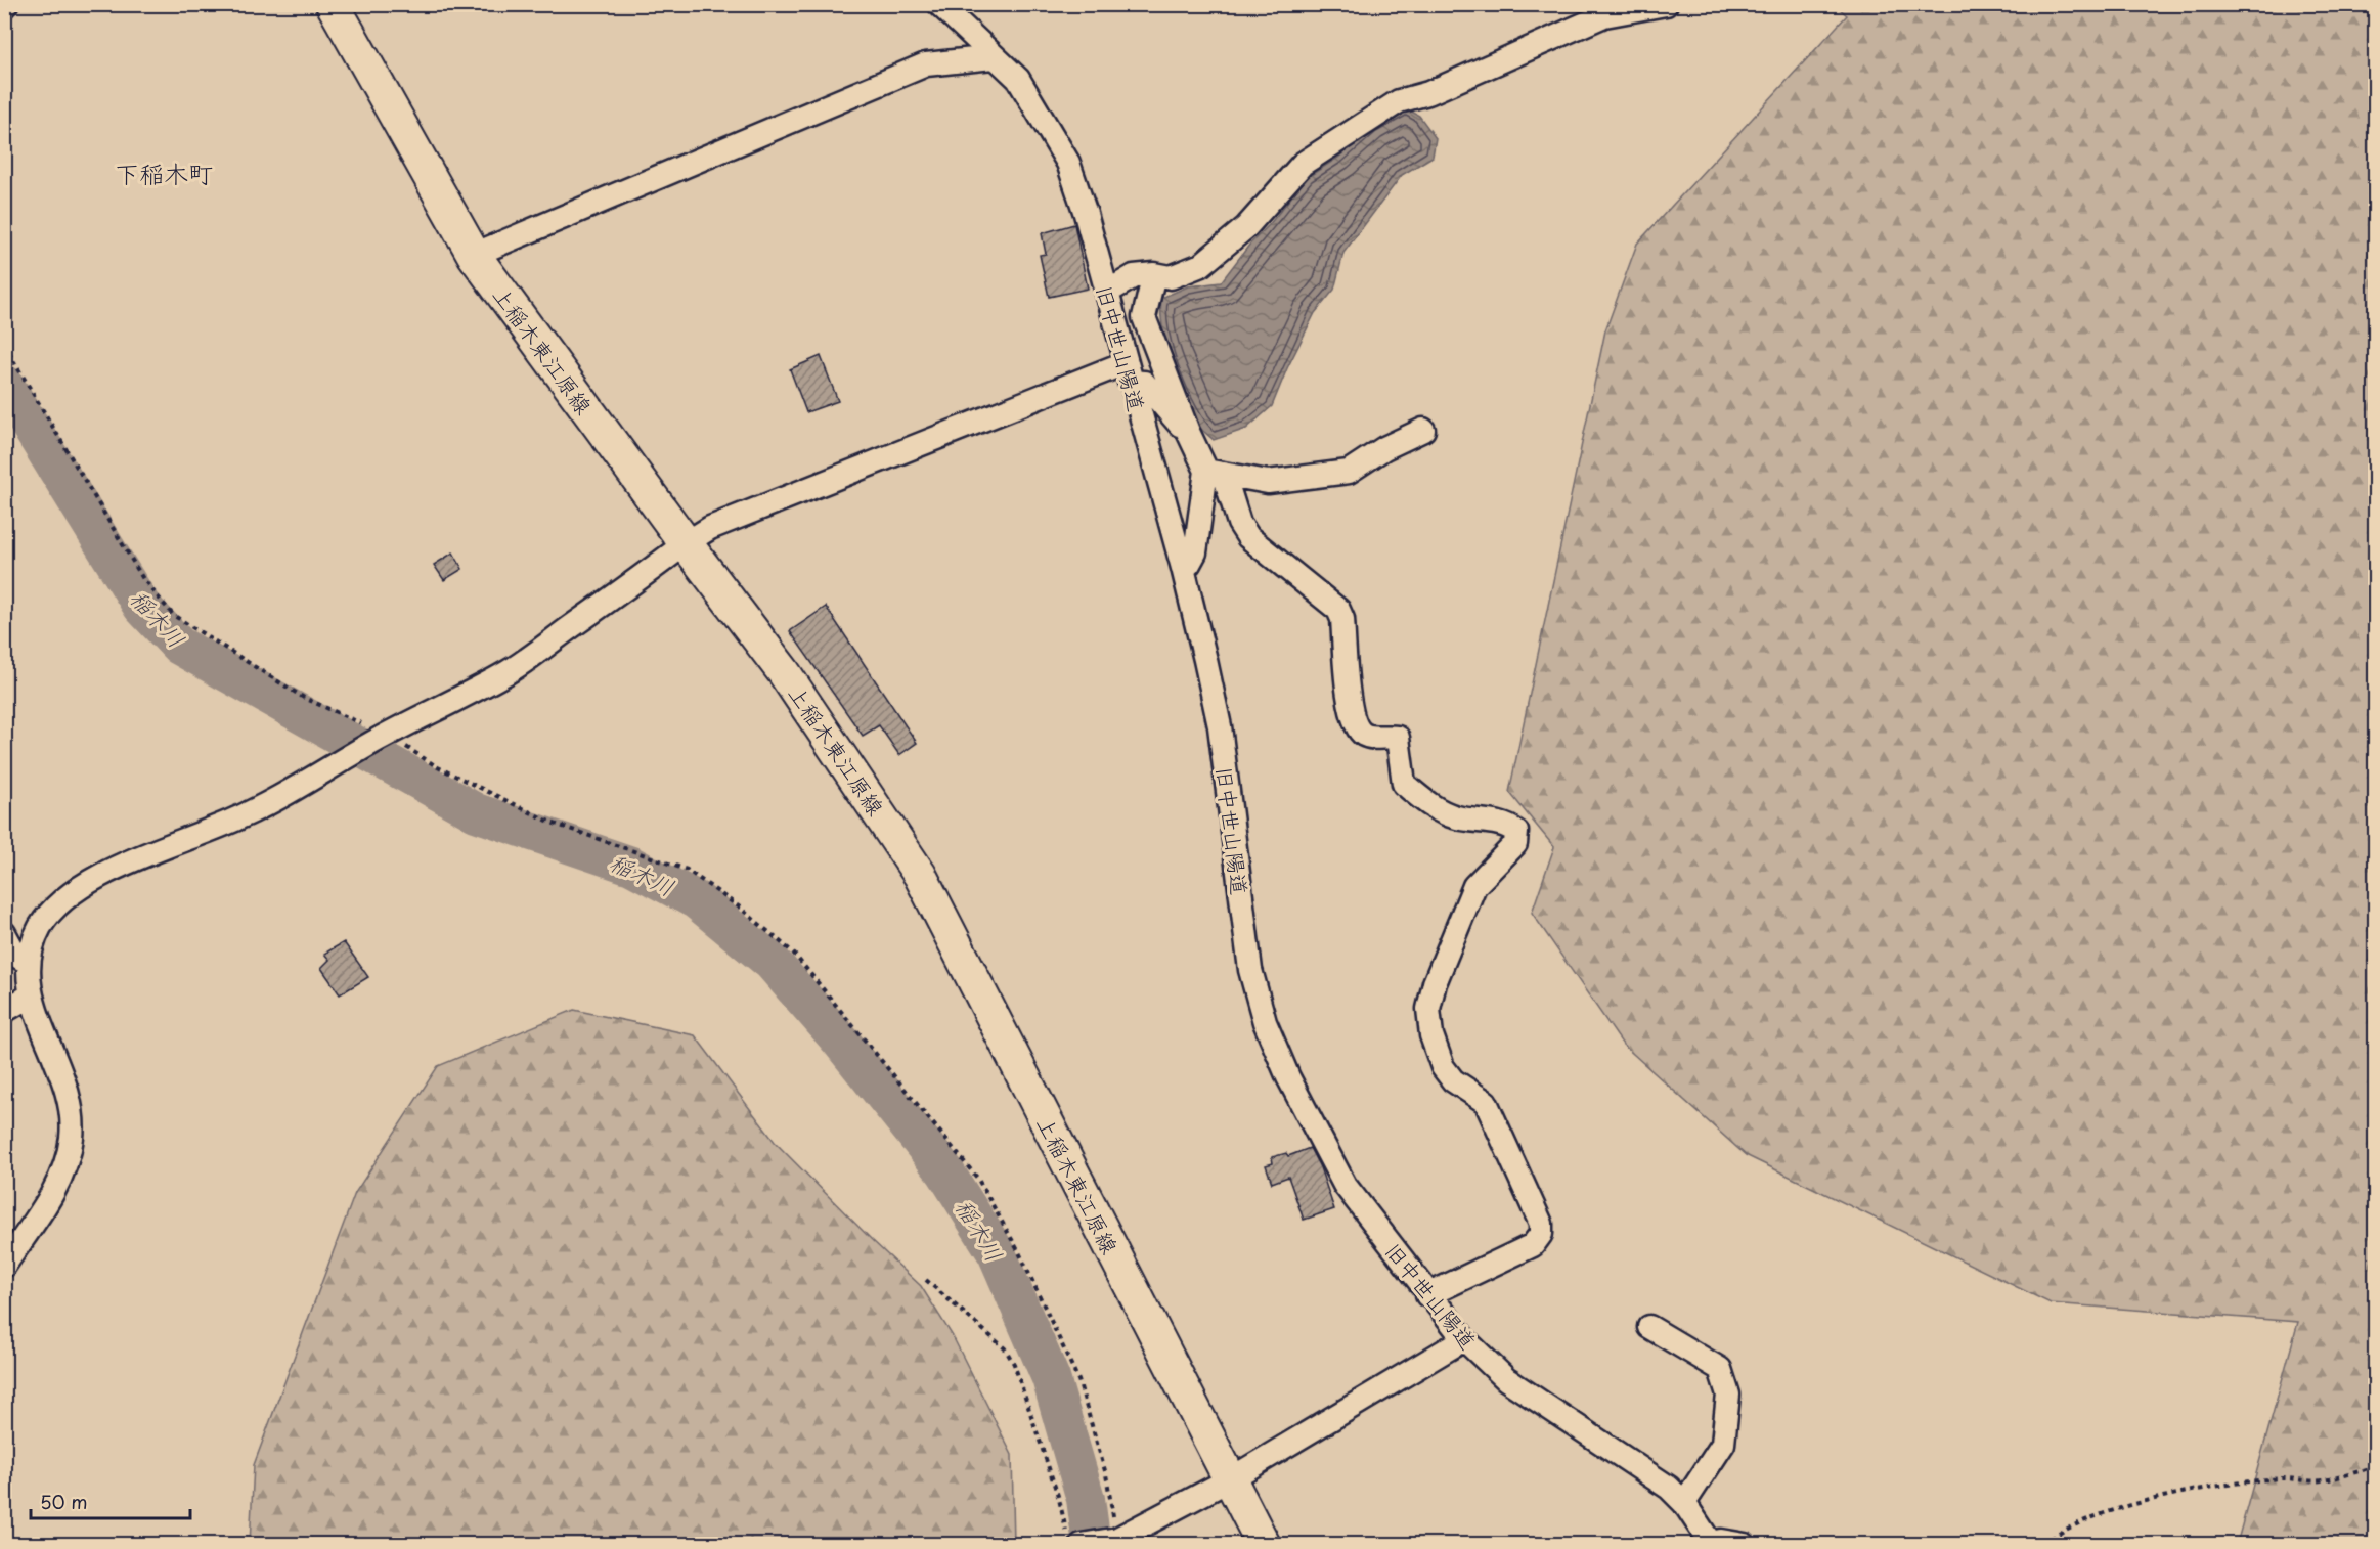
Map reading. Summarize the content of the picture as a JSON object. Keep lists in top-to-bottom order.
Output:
{
  "streets": {
    "main road": ["上稲木東江原線"],
    "street": ["旧中世山陽道"]
  },
  "districts": ["下稲木町"],
  "water": ["稲木川"],
  "scale_bar": "50 m"
}
